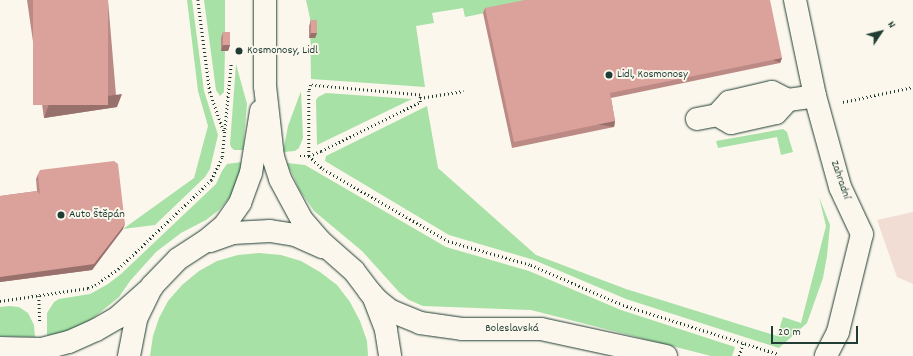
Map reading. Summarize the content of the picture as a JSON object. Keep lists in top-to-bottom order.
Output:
{
  "streets": {
    "main road": ["Zahradní", "Boleslavská"]
  },
  "places": ["Kosmonosy, Lidl", "Lidl, Kosmonosy", "Auto Štěpán"],
  "scale_bar": "20 m",
  "north": "top right"
}
